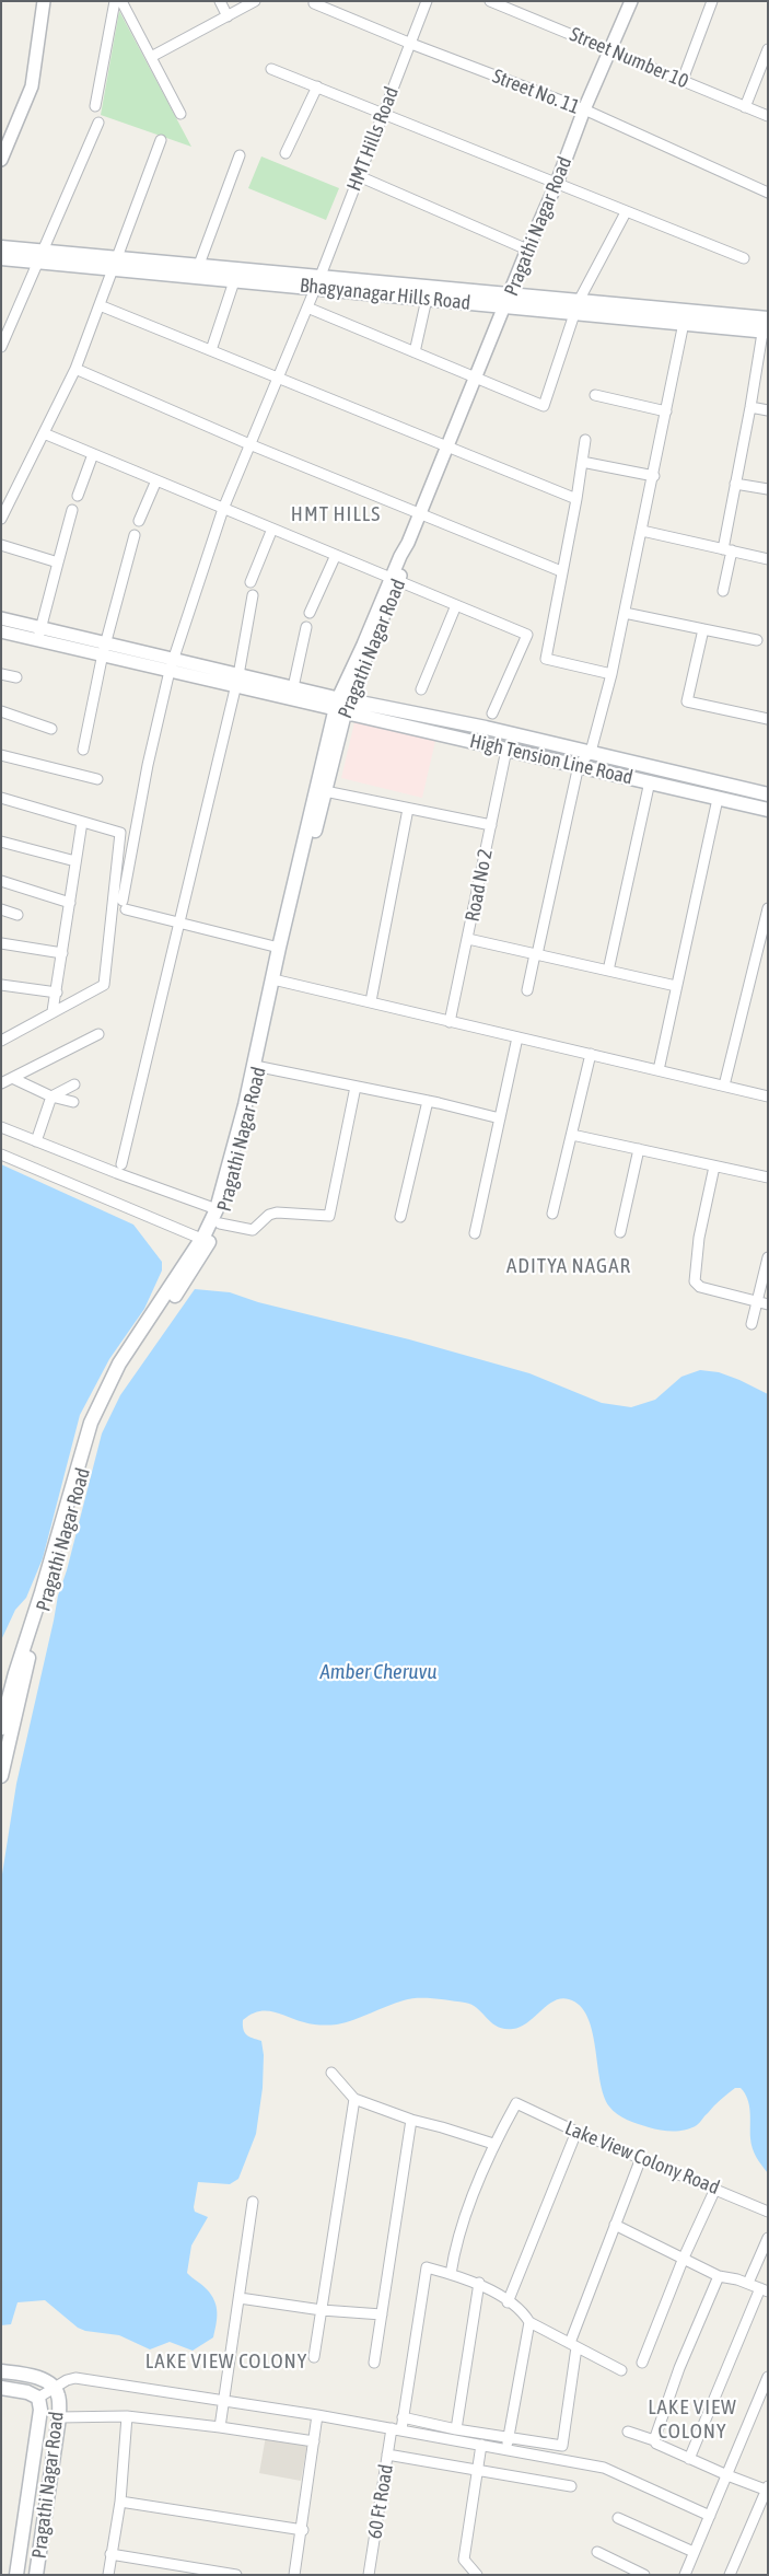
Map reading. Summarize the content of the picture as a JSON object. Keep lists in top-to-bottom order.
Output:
{
  "streets": {
    "main road": ["Pragathi Nagar Road", "Bhagyanagar Hills Road", "High Tension Line Road"],
    "street": [
      "Street Number 10",
      "Street No. 11",
      "HMT Hills Road",
      "Road No 2",
      "Lake View Colony Road",
      "60 Ft Road"
    ]
  },
  "crossings": [
    ["Street Number 10", "Pragathi Nagar Road"],
    ["Street No. 11", "HMT Hills Road"],
    ["Street No. 11", "Pragathi Nagar Road"],
    ["HMT Hills Road", "Bhagyanagar Hills Road"],
    ["Pragathi Nagar Road", "Bhagyanagar Hills Road"],
    ["Pragathi Nagar Road", "High Tension Line Road"],
    ["High Tension Line Road", "Road No 2"]
  ],
  "districts": [
    "HMT HILLS",
    "ADITYA NAGAR",
    "LAKE VIEW COLONY",
    "LAKE VIEW COLONY"
  ],
  "water": ["Amber Cheruvu"]
}
